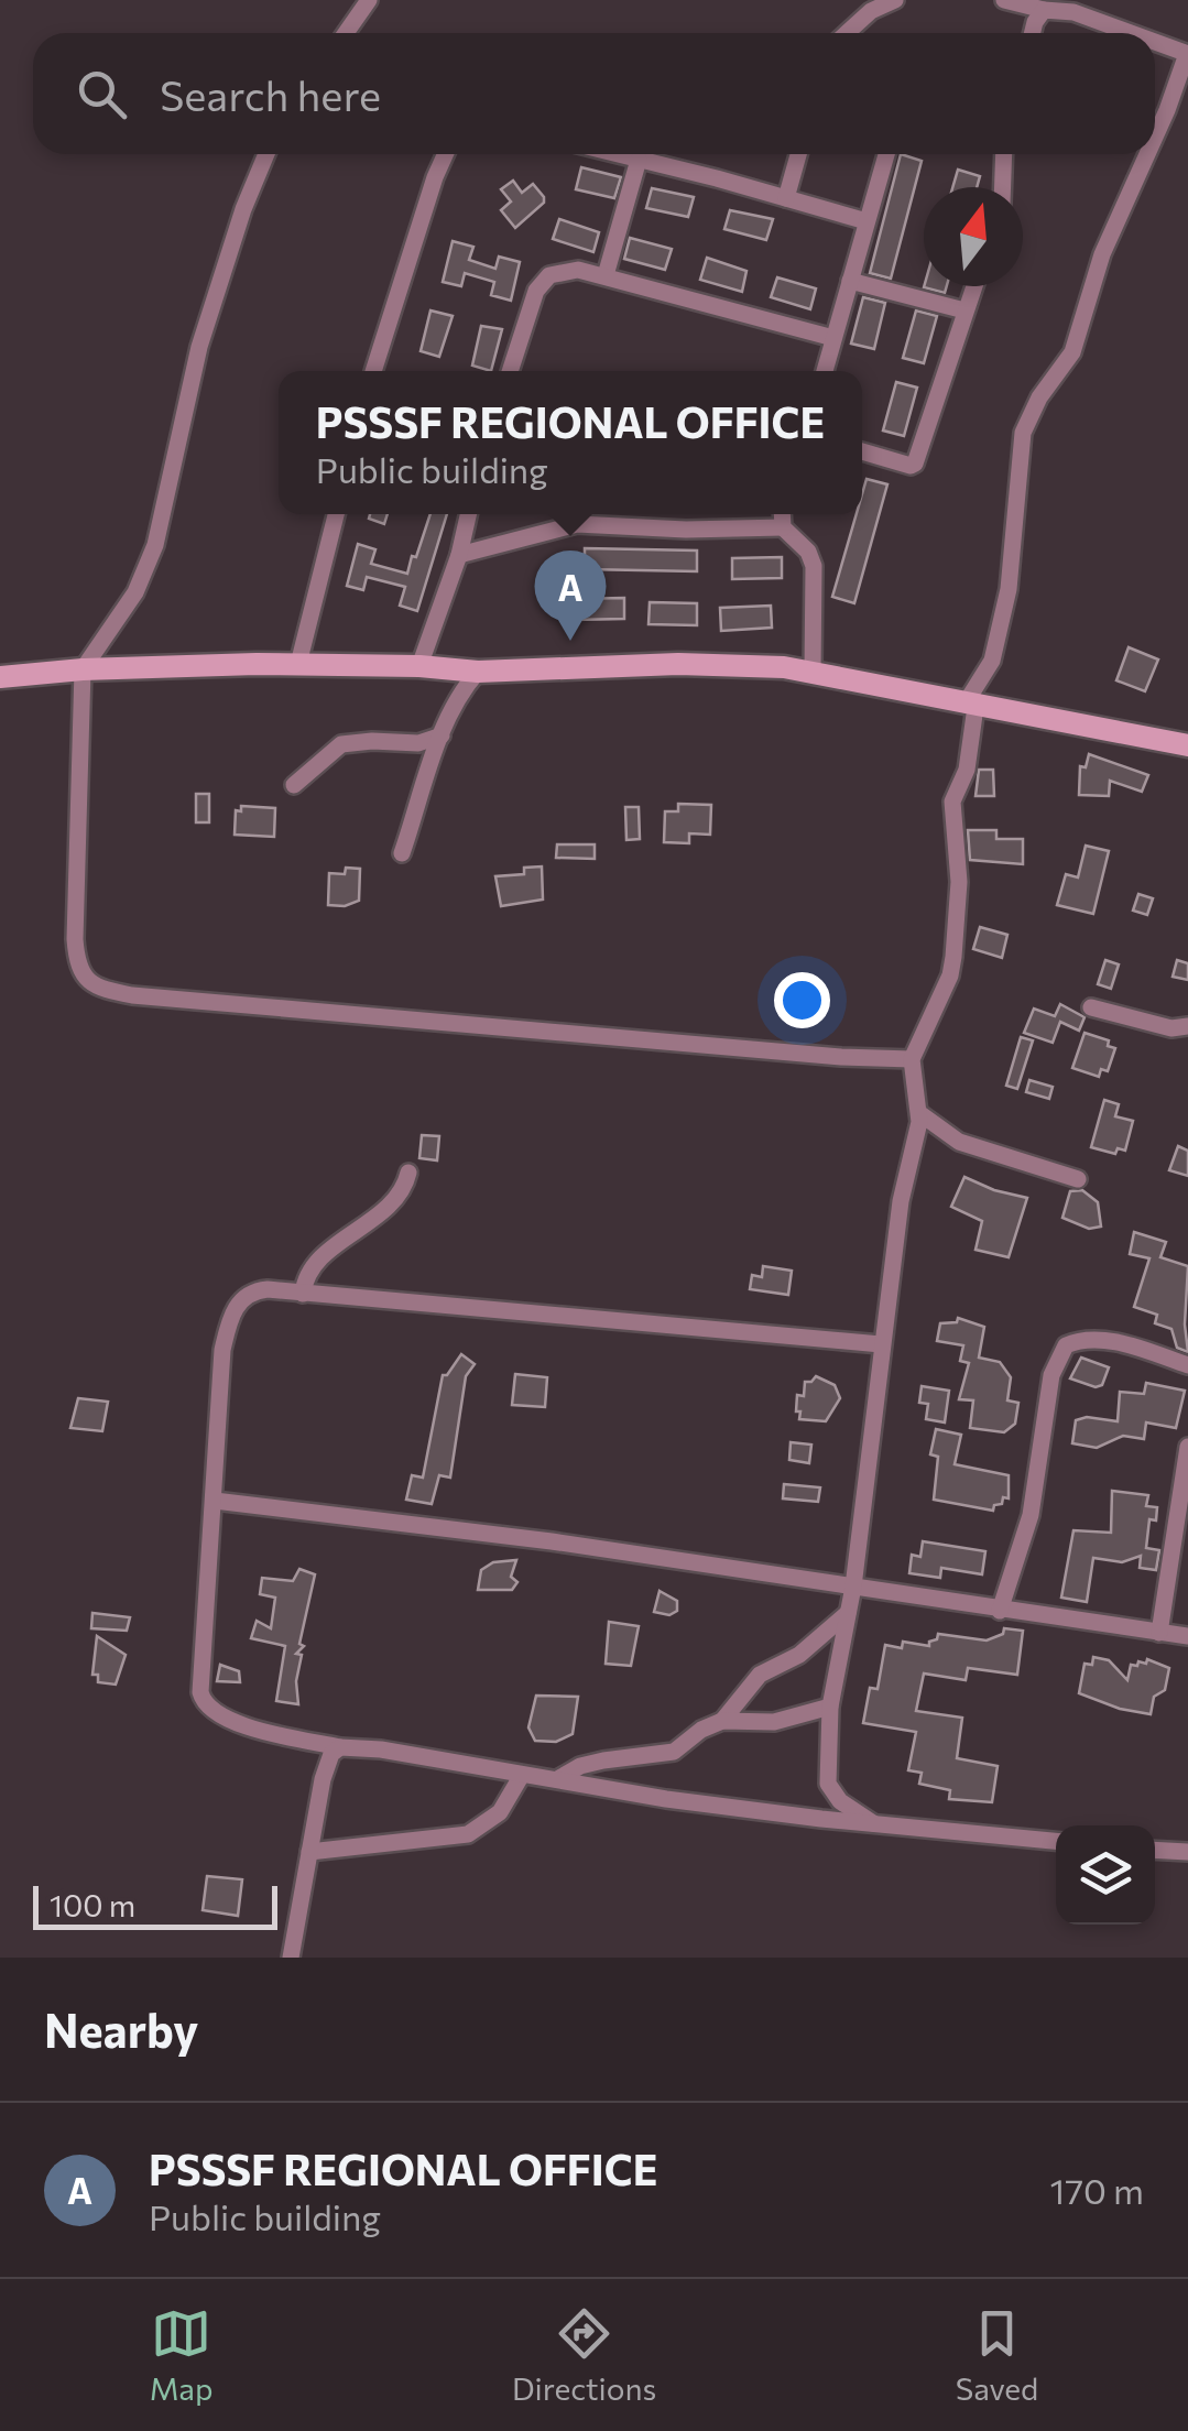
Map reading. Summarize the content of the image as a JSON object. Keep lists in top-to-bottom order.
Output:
{
  "scale_bar": "100 m",
  "north": "top",
  "page": {
    "search": "Search here",
    "popup": ["PSSSF REGIONAL OFFICE", "Public building"],
    "pins": "A",
    "scale": "100 m",
    "heading": "Nearby",
    "list": [
      {
        "mark": "A",
        "name": "PSSSF REGIONAL OFFICE",
        "note": "Public building",
        "value": "170 m"
      }
    ],
    "nav": ["Map", "Directions", "Saved"]
  }
}
